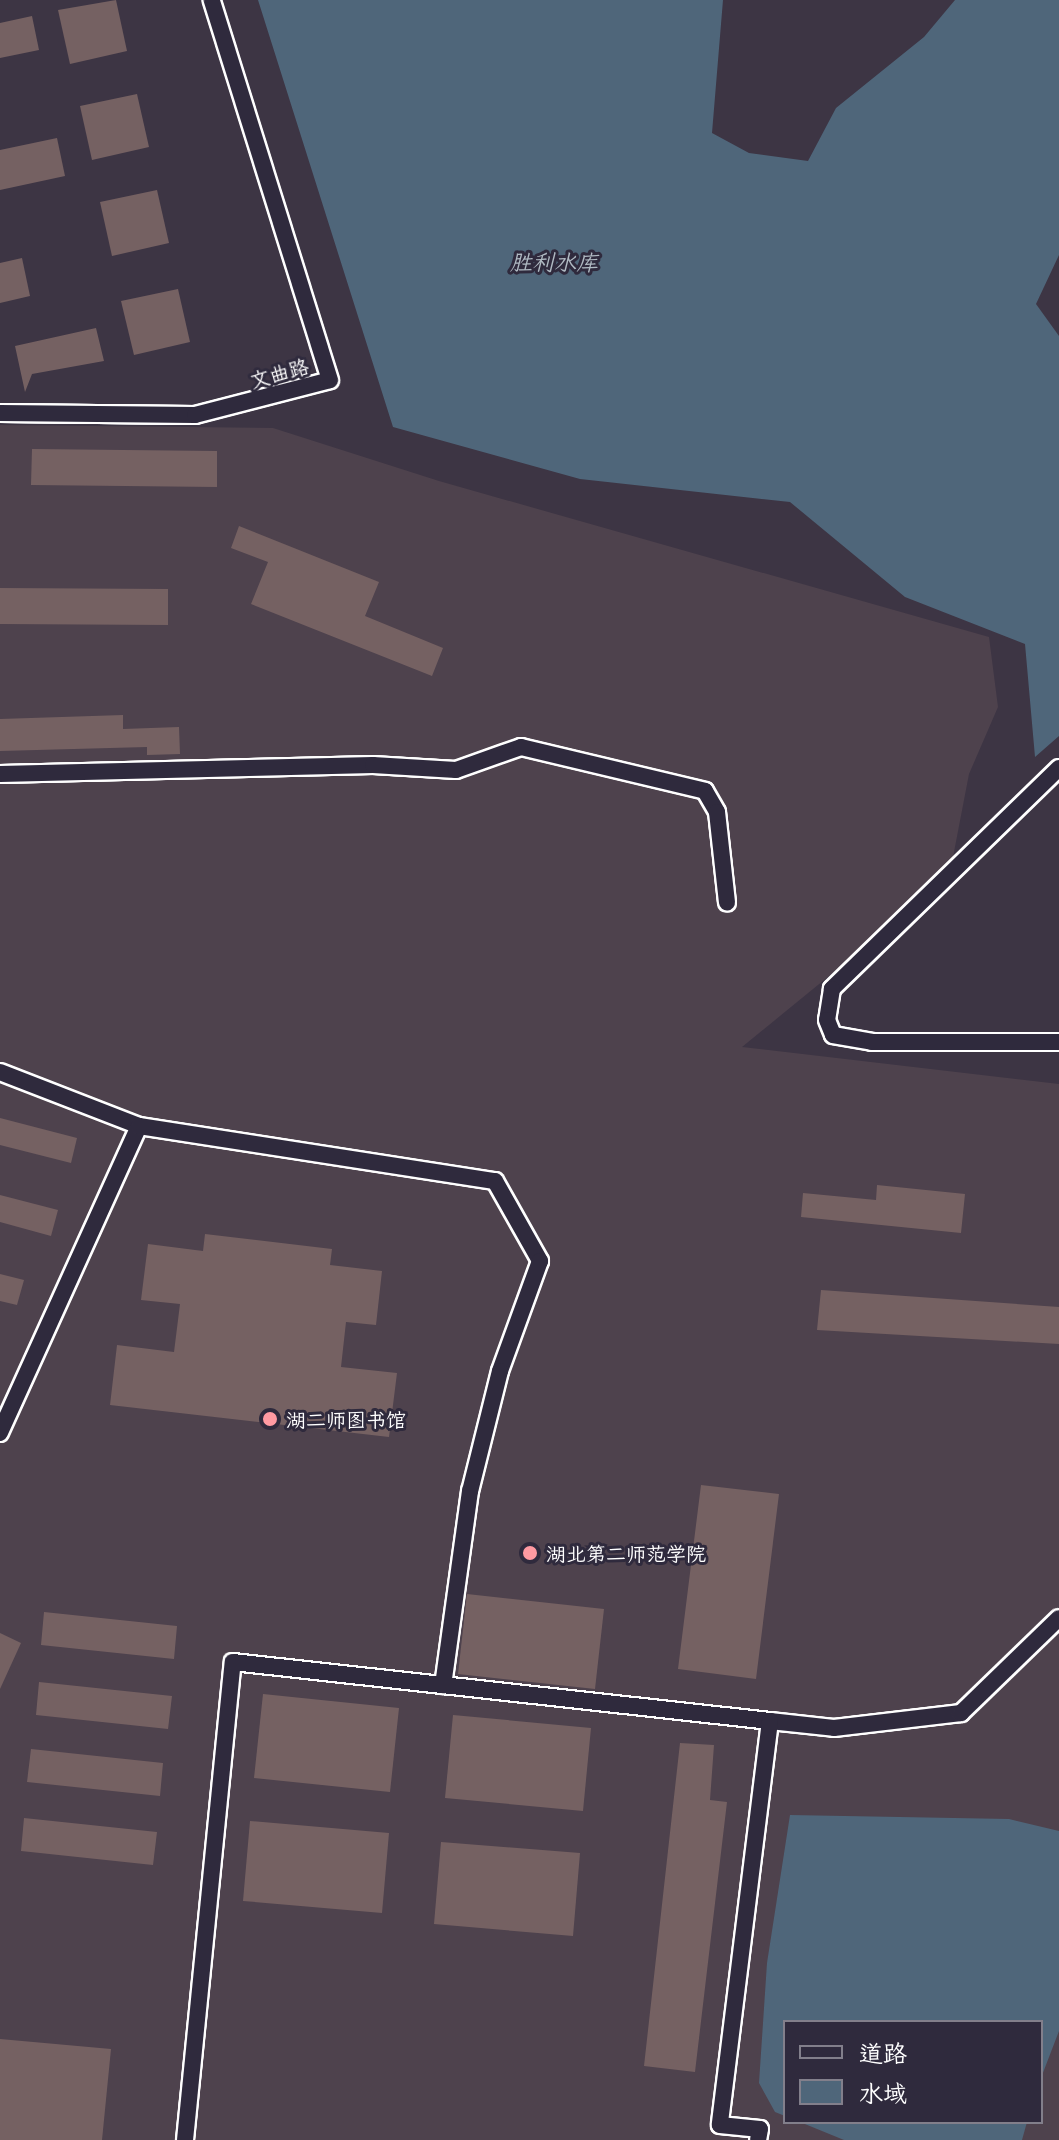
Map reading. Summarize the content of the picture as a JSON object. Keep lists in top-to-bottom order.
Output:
{
  "streets": {
    "street": ["文曲路"]
  },
  "water": ["胜利水库"],
  "places": ["湖二师图书馆", "湖北第二师范学院"],
  "legend": ["道路", "水域"]
}
